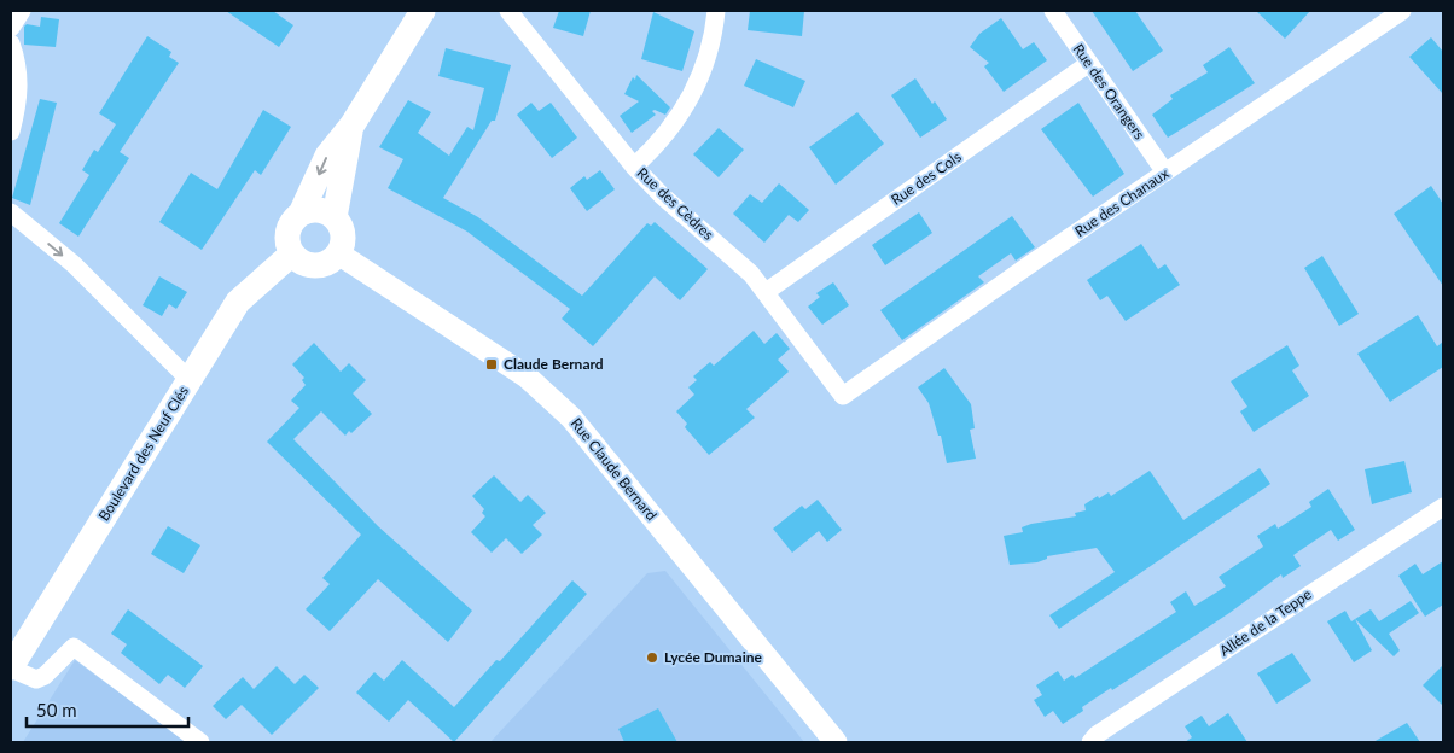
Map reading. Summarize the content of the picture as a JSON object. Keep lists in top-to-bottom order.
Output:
{
  "streets": {
    "main road": ["Boulevard des Neuf Clés"],
    "street": [
      "Rue des Orangers",
      "Rue des Cols",
      "Rue des Chanaux",
      "Rue des Cèdres",
      "Rue Claude Bernard",
      "Allée de la Teppe"
    ]
  },
  "crossings": [
    ["Rue des Orangers", "Rue des Cols"],
    ["Rue des Orangers", "Rue des Chanaux"],
    ["Rue des Cols", "Rue des Cèdres"],
    ["Rue des Chanaux", "Rue des Cèdres"],
    ["Boulevard des Neuf Clés", "Rue Claude Bernard"]
  ],
  "places": {
    "transit": ["Claude Bernard"],
    "other": ["Lycée Dumaine"]
  },
  "scale_bar": "50 m"
}
